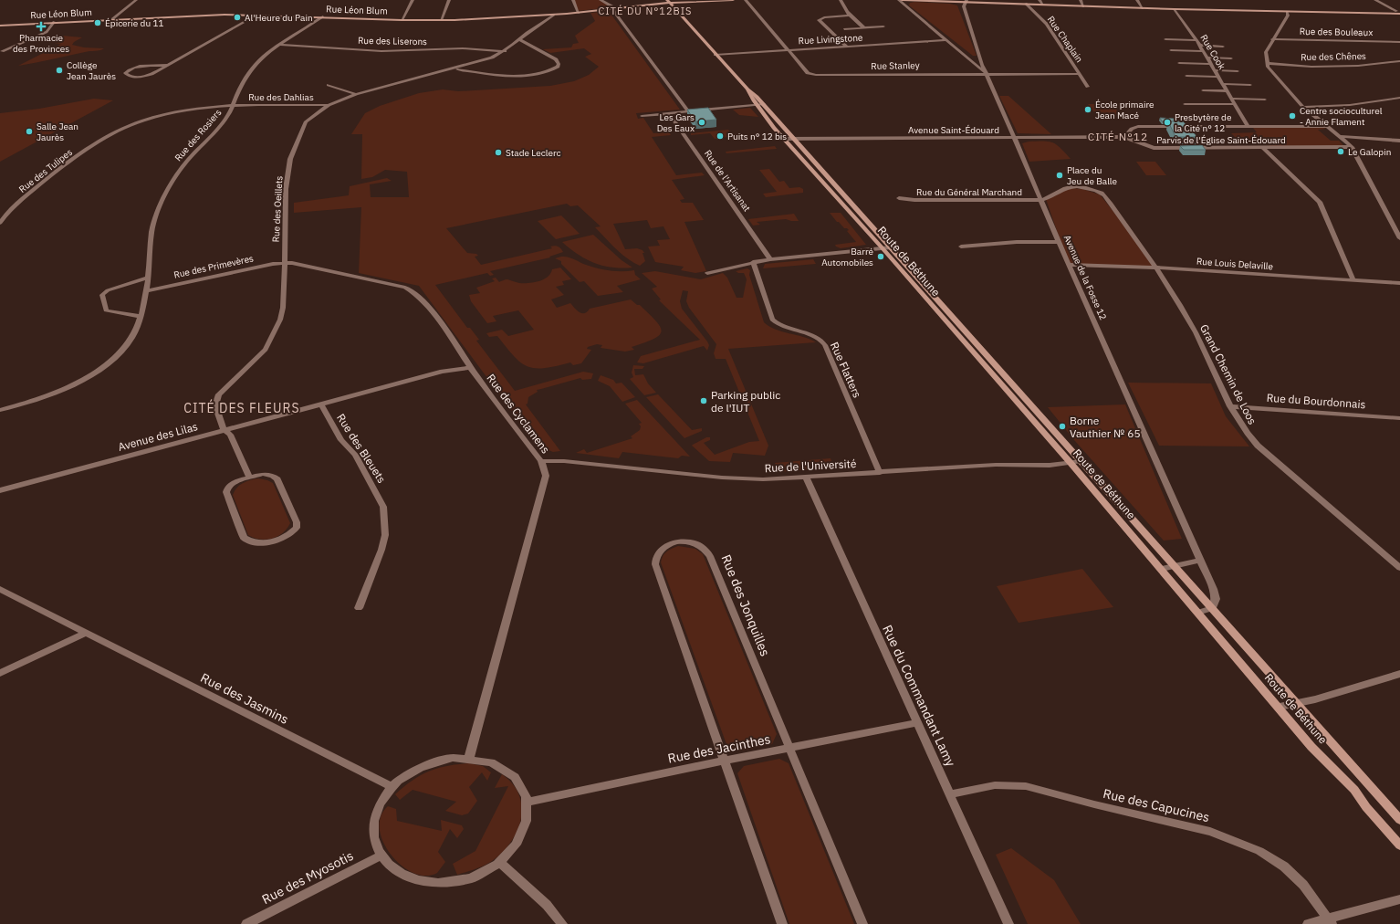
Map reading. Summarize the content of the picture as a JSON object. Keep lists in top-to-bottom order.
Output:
{
  "streets": {
    "main road": ["Rue Léon Blum", "Route de Béthune"],
    "street": [
      "Rue des Bouleaux",
      "Rue Livingstone",
      "Rue Chaplain",
      "Rue des Liserons",
      "Rue Cook",
      "Rue des Chênes",
      "Rue Stanley",
      "Rue des Dahlias",
      "Avenue Saint-Édouard",
      "Rue des Rosiers",
      "Parvis de l'Église Saint-Édouard",
      "Rue des Tulipes",
      "Rue de l'Artisanat",
      "Rue du Général Marchand",
      "Rue des Oeillets",
      "Rue Louis Delaville",
      "Rue des Primevères",
      "Avenue de la Fosse 12",
      "Rue Flatters",
      "Grand Chemin de Loos",
      "Rue du Bourdonnais",
      "Rue des Cyclamens",
      "Avenue des Lilas",
      "Rue des Bleuets",
      "Rue de l'Université",
      "Rue des Jonquilles",
      "Rue du Commandant Lamy",
      "Rue des Jasmins",
      "Rue des Jacinthes",
      "Rue des Capucines",
      "Rue des Myosotis"
    ]
  },
  "crossings": [
    ["Rue Léon Blum", "Rue des Rosiers"],
    ["Rue Léon Blum", "Rue des Oeillets"],
    ["Rue Léon Blum", "Route de Béthune"],
    ["Rue Livingstone", "Rue Stanley"],
    ["Rue Livingstone", "Route de Béthune"],
    ["Rue Chaplain", "Rue Stanley"],
    ["Rue des Liserons", "Rue des Rosiers"],
    ["Rue des Liserons", "Rue des Oeillets"],
    ["Rue Cook", "Parvis de l'Église Saint-Édouard"],
    ["Rue Stanley", "Avenue de la Fosse 12"],
    ["Rue des Dahlias", "Rue des Rosiers"],
    ["Rue des Dahlias", "Rue des Tulipes"],
    ["Rue des Dahlias", "Rue des Oeillets"],
    ["Avenue Saint-Édouard", "Parvis de l'Église Saint-Édouard"],
    ["Avenue Saint-Édouard", "Route de Béthune"],
    ["Avenue Saint-Édouard", "Avenue de la Fosse 12"],
    ["Rue des Rosiers", "Rue des Tulipes"],
    ["Rue des Rosiers", "Rue des Primevères"],
    ["Rue du Général Marchand", "Avenue de la Fosse 12"],
    ["Rue du Général Marchand", "Grand Chemin de Loos"],
    ["Rue des Oeillets", "Rue des Primevères"],
    ["Rue des Oeillets", "Rue des Cyclamens"],
    ["Rue des Oeillets", "Avenue des Lilas"],
    ["Route de Béthune", "Avenue de la Fosse 12"],
    ["Route de Béthune", "Rue de l'Université"],
    ["Rue Louis Delaville", "Avenue de la Fosse 12"],
    ["Rue Louis Delaville", "Grand Chemin de Loos"],
    ["Rue des Primevères", "Rue des Cyclamens"],
    ["Avenue de la Fosse 12", "Grand Chemin de Loos"],
    ["Rue Flatters", "Rue de l'Université"],
    ["Grand Chemin de Loos", "Rue du Bourdonnais"],
    ["Rue des Cyclamens", "Avenue des Lilas"],
    ["Rue des Cyclamens", "Rue de l'Université"],
    ["Avenue des Lilas", "Rue des Bleuets"],
    ["Rue de l'Université", "Rue du Commandant Lamy"],
    ["Rue des Jonquilles", "Rue des Jacinthes"],
    ["Rue du Commandant Lamy", "Rue des Jacinthes"],
    ["Rue du Commandant Lamy", "Rue des Capucines"]
  ],
  "districts": ["CITÉ DU N°12BIS", "CITÉ N°12", "CITÉ DES FLEURS"],
  "places": {
    "other": [
      "Al'Heure du Pain",
      "Épicerie du 11",
      "Collège Jean Jaurès",
      "École primaire Jean Macé",
      "Centre socioculturel - Annie Flament",
      "Les Gars Des Eaux",
      "Presbytère de la Cité n° 12",
      "Salle Jean Jaurès",
      "Puits n° 12 bis",
      "Le Galopin",
      "Stade Leclerc",
      "Place du Jeu de Balle",
      "Barré Automobiles",
      "Parking public de l'IUT",
      "Borne Vauthier № 65"
    ],
    "health": ["Pharmacie des Provinces"]
  }
}
